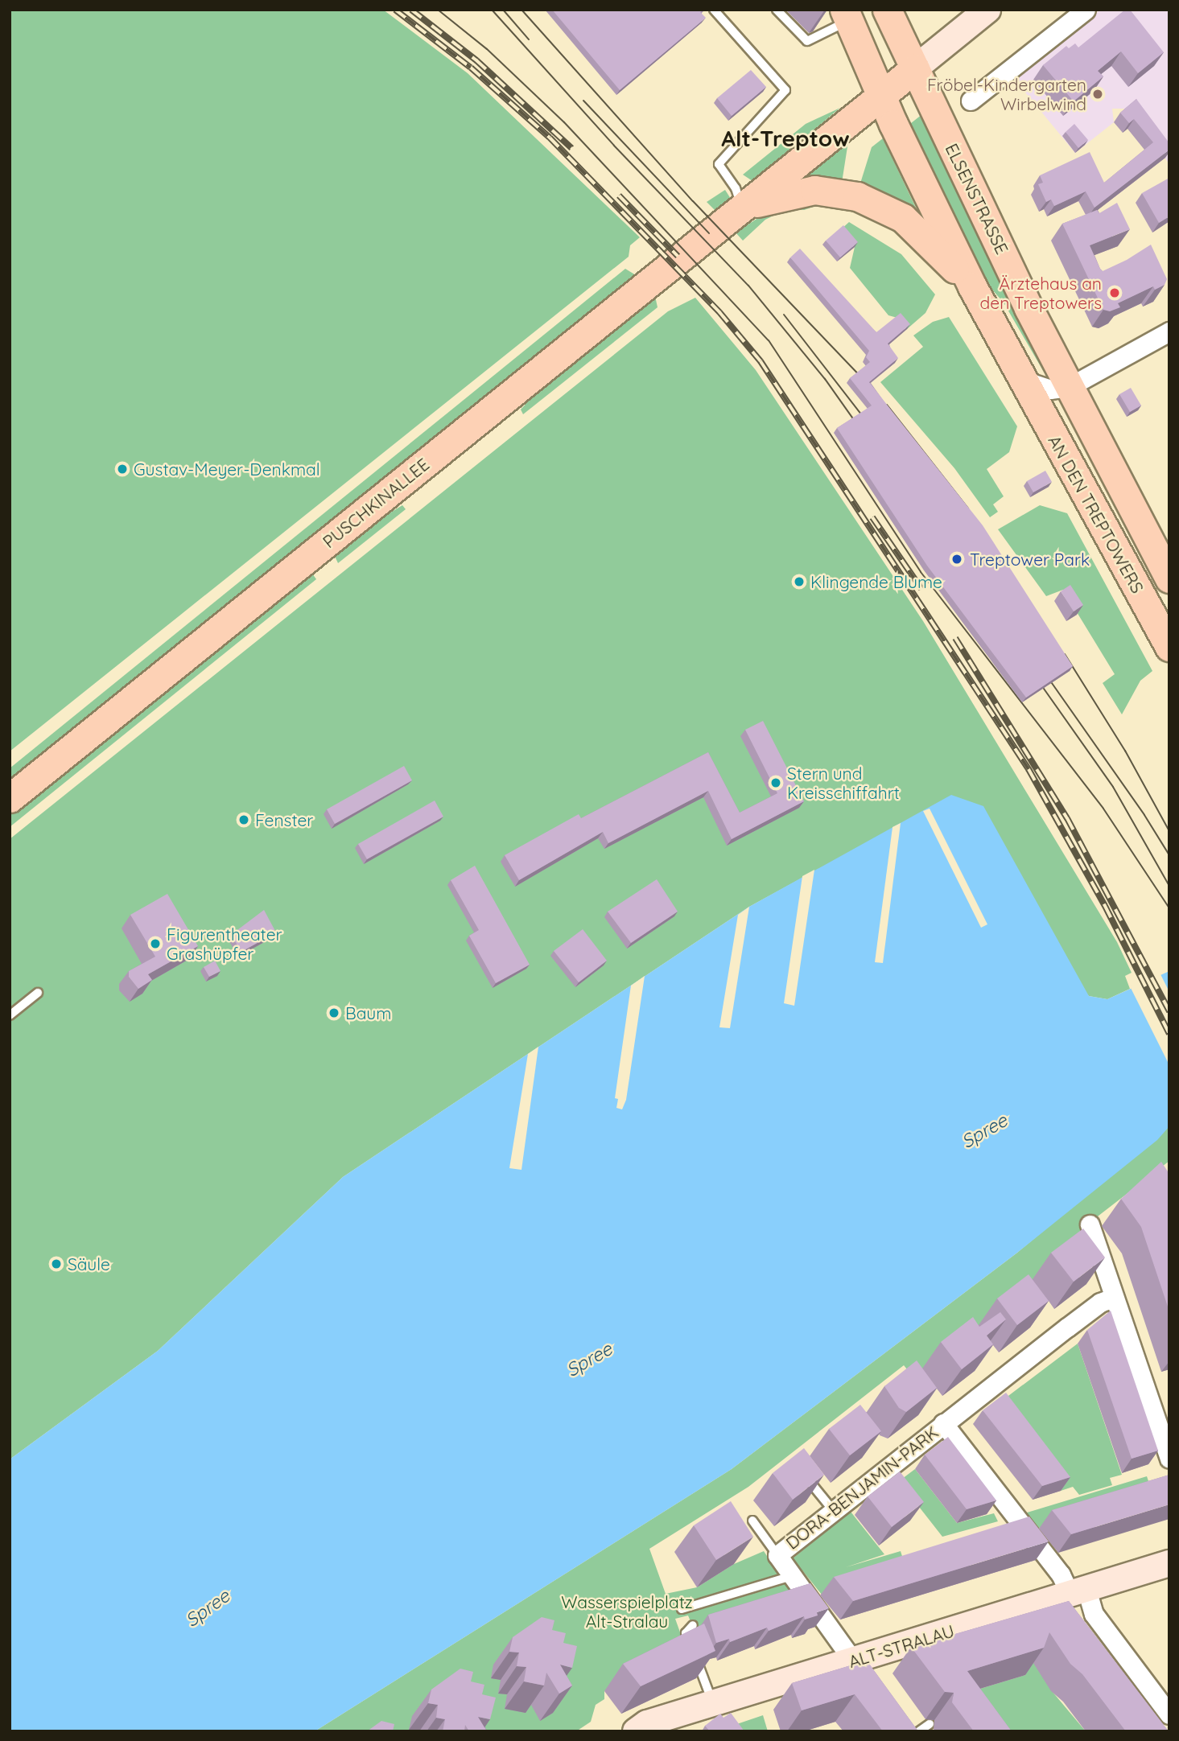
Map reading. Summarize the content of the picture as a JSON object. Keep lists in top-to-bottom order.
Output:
{
  "streets": {
    "main road": ["ELSENSTRASSE", "PUSCHKINALLEE", "AN DEN TREPTOWERS"],
    "street": ["DORA-BENJAMIN-PARK", "ALT-STRALAU"]
  },
  "crossings": [
    ["ELSENSTRASSE", "PUSCHKINALLEE"],
    ["ELSENSTRASSE", "AN DEN TREPTOWERS"],
    ["DORA-BENJAMIN-PARK", "ALT-STRALAU"]
  ],
  "districts": ["Alt-Treptow"],
  "water": ["Spree"],
  "parks": ["Wasserspielplatz Alt-Stralau"],
  "places": [
    "Fröbel-Kindergarten Wirbelwind",
    "Ärztehaus an den Treptowers",
    "Gustav-Meyer-Denkmal",
    "Treptower Park",
    "Klingende Blume",
    "Stern und Kreisschiffahrt",
    "Fenster",
    "Figurentheater Grashüpfer",
    "Baum",
    "Säule"
  ]
}
